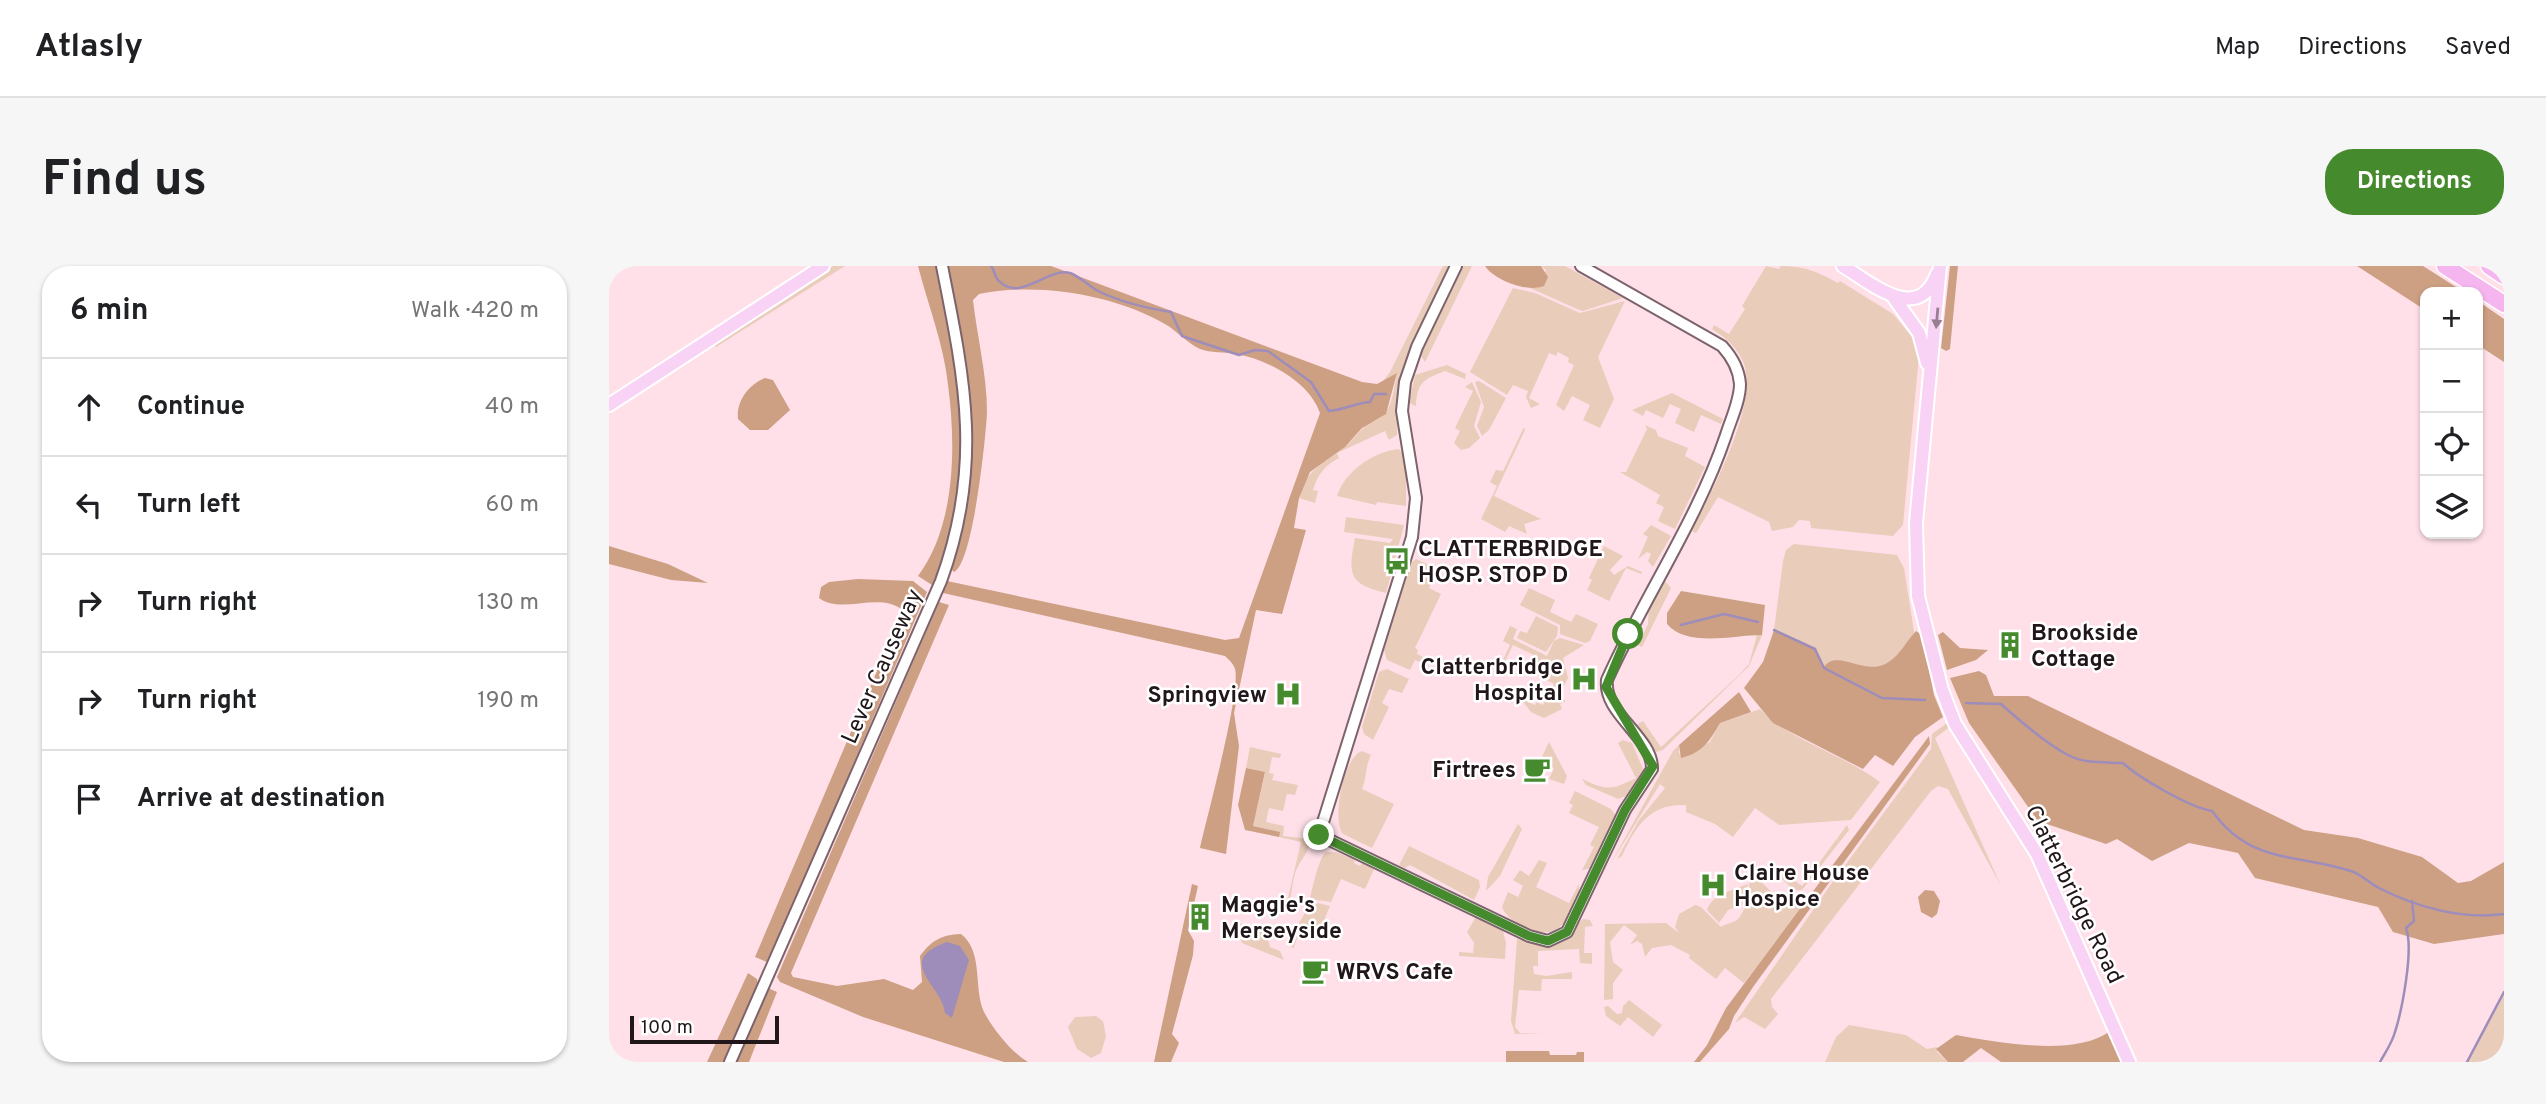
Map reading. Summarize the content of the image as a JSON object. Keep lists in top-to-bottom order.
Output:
{
  "streets": {
    "main road": ["Clatterbridge Road"],
    "street": ["Lever Causeway"]
  },
  "places": {
    "bus stop": ["CLATTERBRIDGE HOSP. STOP D"],
    "building": ["Brookside Cottage", "Maggie's Merseyside"],
    "hospital": ["Clatterbridge Hospital", "Springview", "Claire House Hospice"],
    "cafe": ["Firtrees", "WRVS Cafe"]
  },
  "scale_bar": "100 m",
  "page": {
    "header": "Atlasly",
    "nav": ["Map", "Directions", "Saved"],
    "buttons": "Directions",
    "title": "Find us",
    "heading": ["6 min", "Walk · 420 m"],
    "map_buttons": ["+", "−"],
    "list": [
      ["Continue", "40 m"],
      ["Turn left", "60 m"],
      ["Turn right", "130 m"],
      ["Turn right", "190 m"],
      "Arrive at destination"
    ],
    "scale": "100 m"
  }
}
